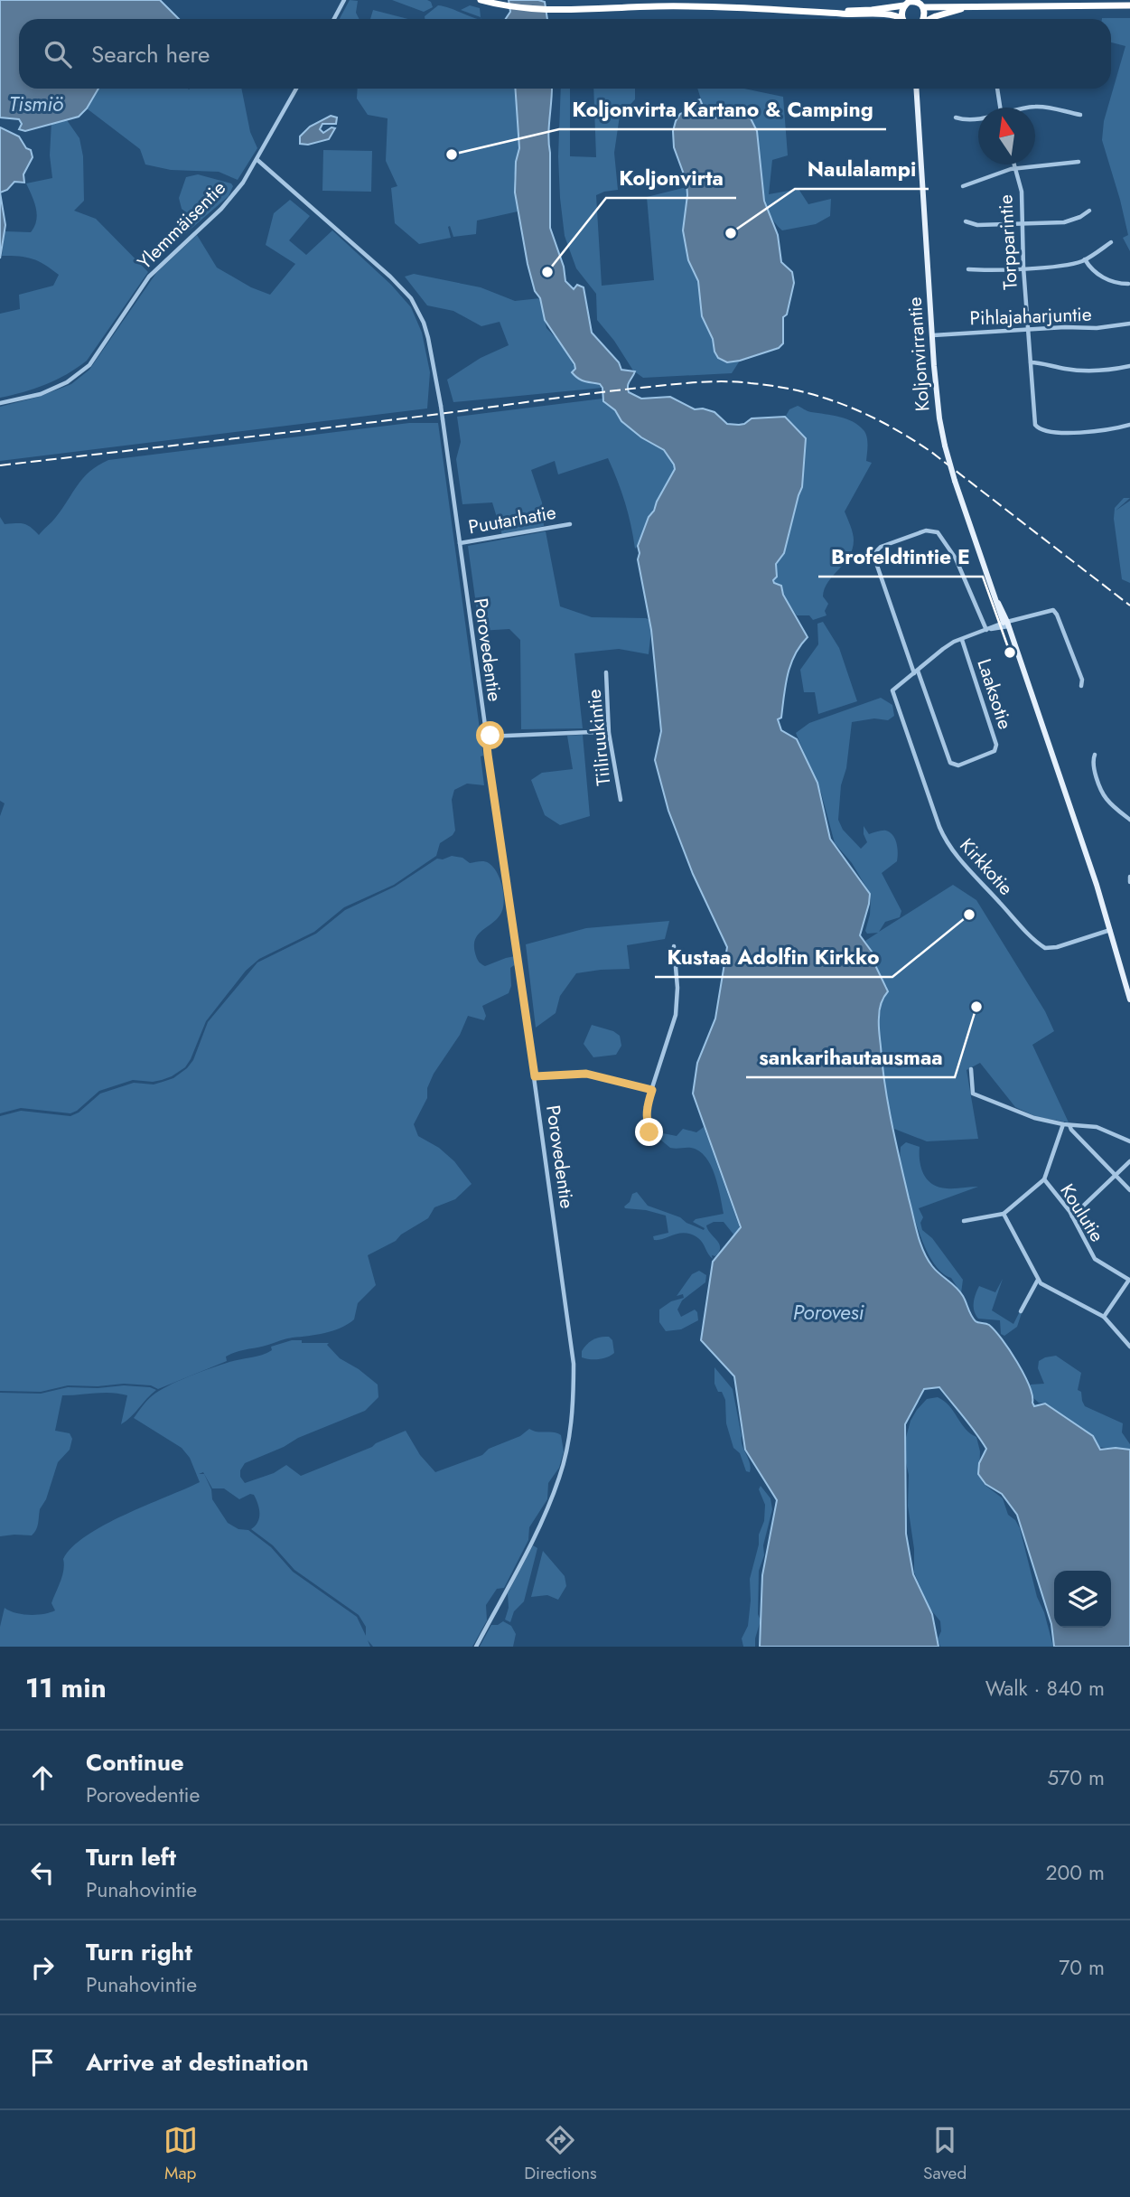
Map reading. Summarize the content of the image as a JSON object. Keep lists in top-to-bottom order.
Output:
{
  "streets": {
    "main road": ["Koljonvirrantie"],
    "street": [
      "Ylemmäisentie",
      "Torpparintie",
      "Pihlajaharjuntie",
      "Puutarhatie",
      "Porovedentie",
      "Laaksotie",
      "Tiiliruukintie",
      "Kirkkotie",
      "Koulutie"
    ]
  },
  "crossings": [
    ["Ylemmäisentie", "Porovedentie"],
    ["Torpparintie", "Pihlajaharjuntie"],
    ["Pihlajaharjuntie", "Koljonvirrantie"],
    ["Koljonvirrantie", "Kirkkotie"],
    ["Puutarhatie", "Porovedentie"],
    ["Laaksotie", "Kirkkotie"]
  ],
  "water": ["Tismiö", "Porovesi"],
  "places": [
    "Koljonvirta Kartano & Camping",
    "Naulalampi",
    "Koljonvirta",
    "Brofeldtintie E",
    "Kustaa Adolfin Kirkko",
    "sankarihautausmaa"
  ],
  "north": "top",
  "page": {
    "search": "Search here",
    "heading": ["11 min", "Walk · 840 m"],
    "list": [
      ["Continue", "Porovedentie", "570 m"],
      ["Turn left", "Punahovintie", "200 m"],
      ["Turn right", "Punahovintie", "70 m"],
      "Arrive at destination"
    ],
    "nav": ["Map", "Directions", "Saved"]
  }
}
